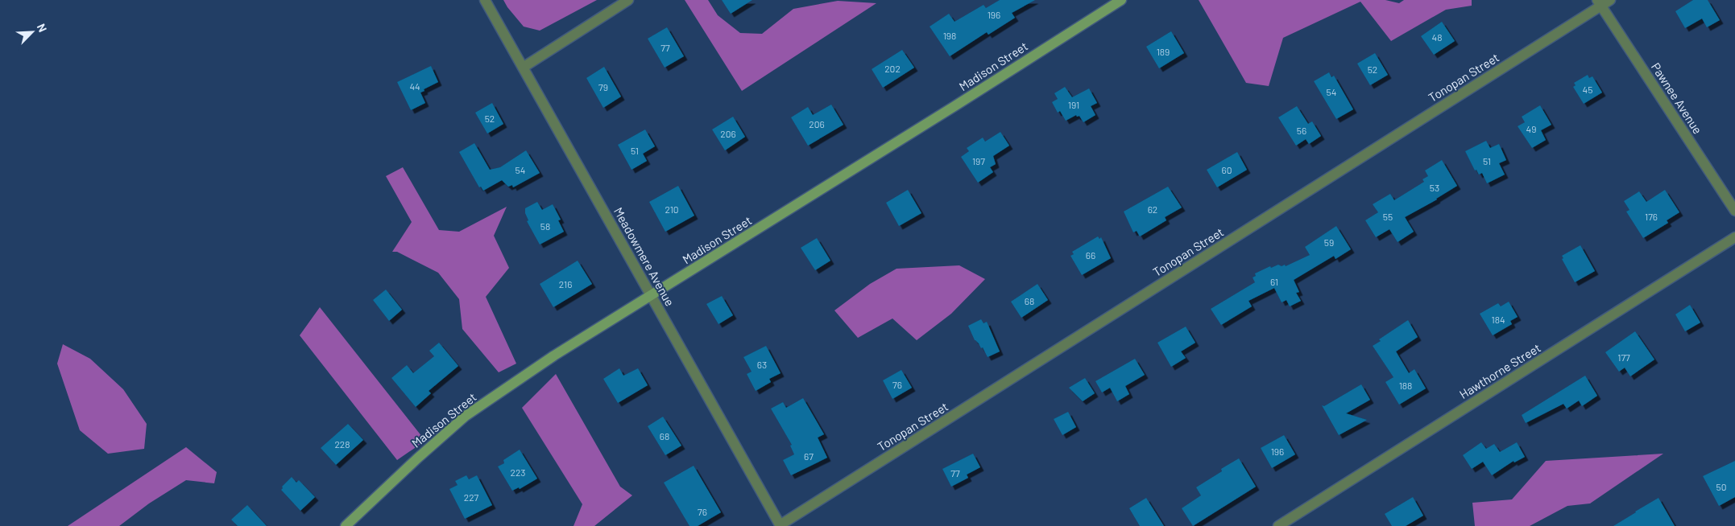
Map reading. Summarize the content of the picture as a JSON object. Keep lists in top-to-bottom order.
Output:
{
  "streets": {
    "street": [
      "Madison Street",
      "Tonopan Street",
      "Pawnee Avenue",
      "Meadowmere Avenue",
      "Hawthorne Street"
    ]
  },
  "crossings": [
    ["Madison Street", "Meadowmere Avenue"],
    ["Tonopan Street", "Pawnee Avenue"],
    ["Tonopan Street", "Meadowmere Avenue"]
  ],
  "house_numbers": [
    "196",
    "198",
    "48",
    "77",
    "189",
    "202",
    "52",
    "44",
    "79",
    "45",
    "54",
    "191",
    "52",
    "206",
    "49",
    "56",
    "206",
    "51",
    "197",
    "51",
    "54",
    "60",
    "53",
    "210",
    "62",
    "55",
    "176",
    "58",
    "59",
    "66",
    "61",
    "216",
    "68",
    "184",
    "177",
    "63",
    "76",
    "188",
    "68",
    "228",
    "196",
    "67",
    "223",
    "77",
    "50",
    "227",
    "76"
  ],
  "north": "top right"
}
